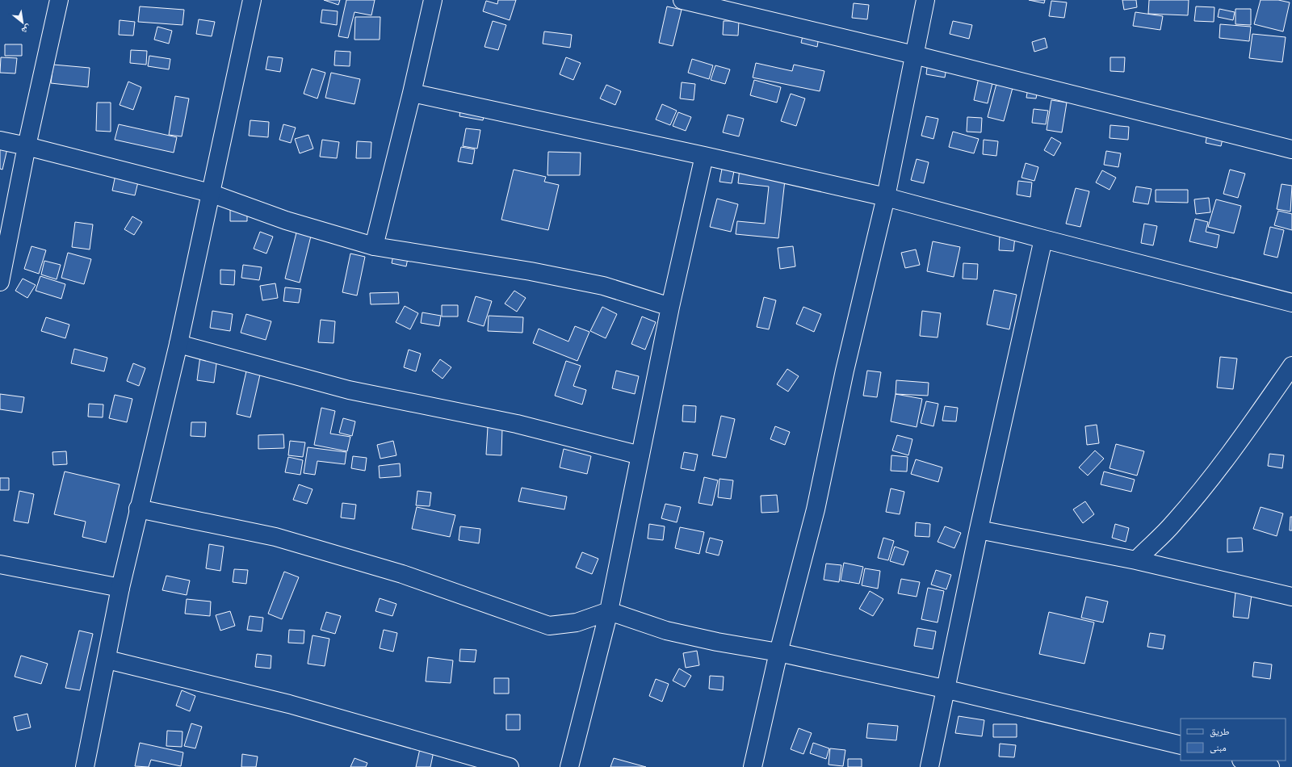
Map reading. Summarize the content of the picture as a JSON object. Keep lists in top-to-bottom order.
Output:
{
  "legend": ["طريق", "مبنى"],
  "north": "bottom right"
}
